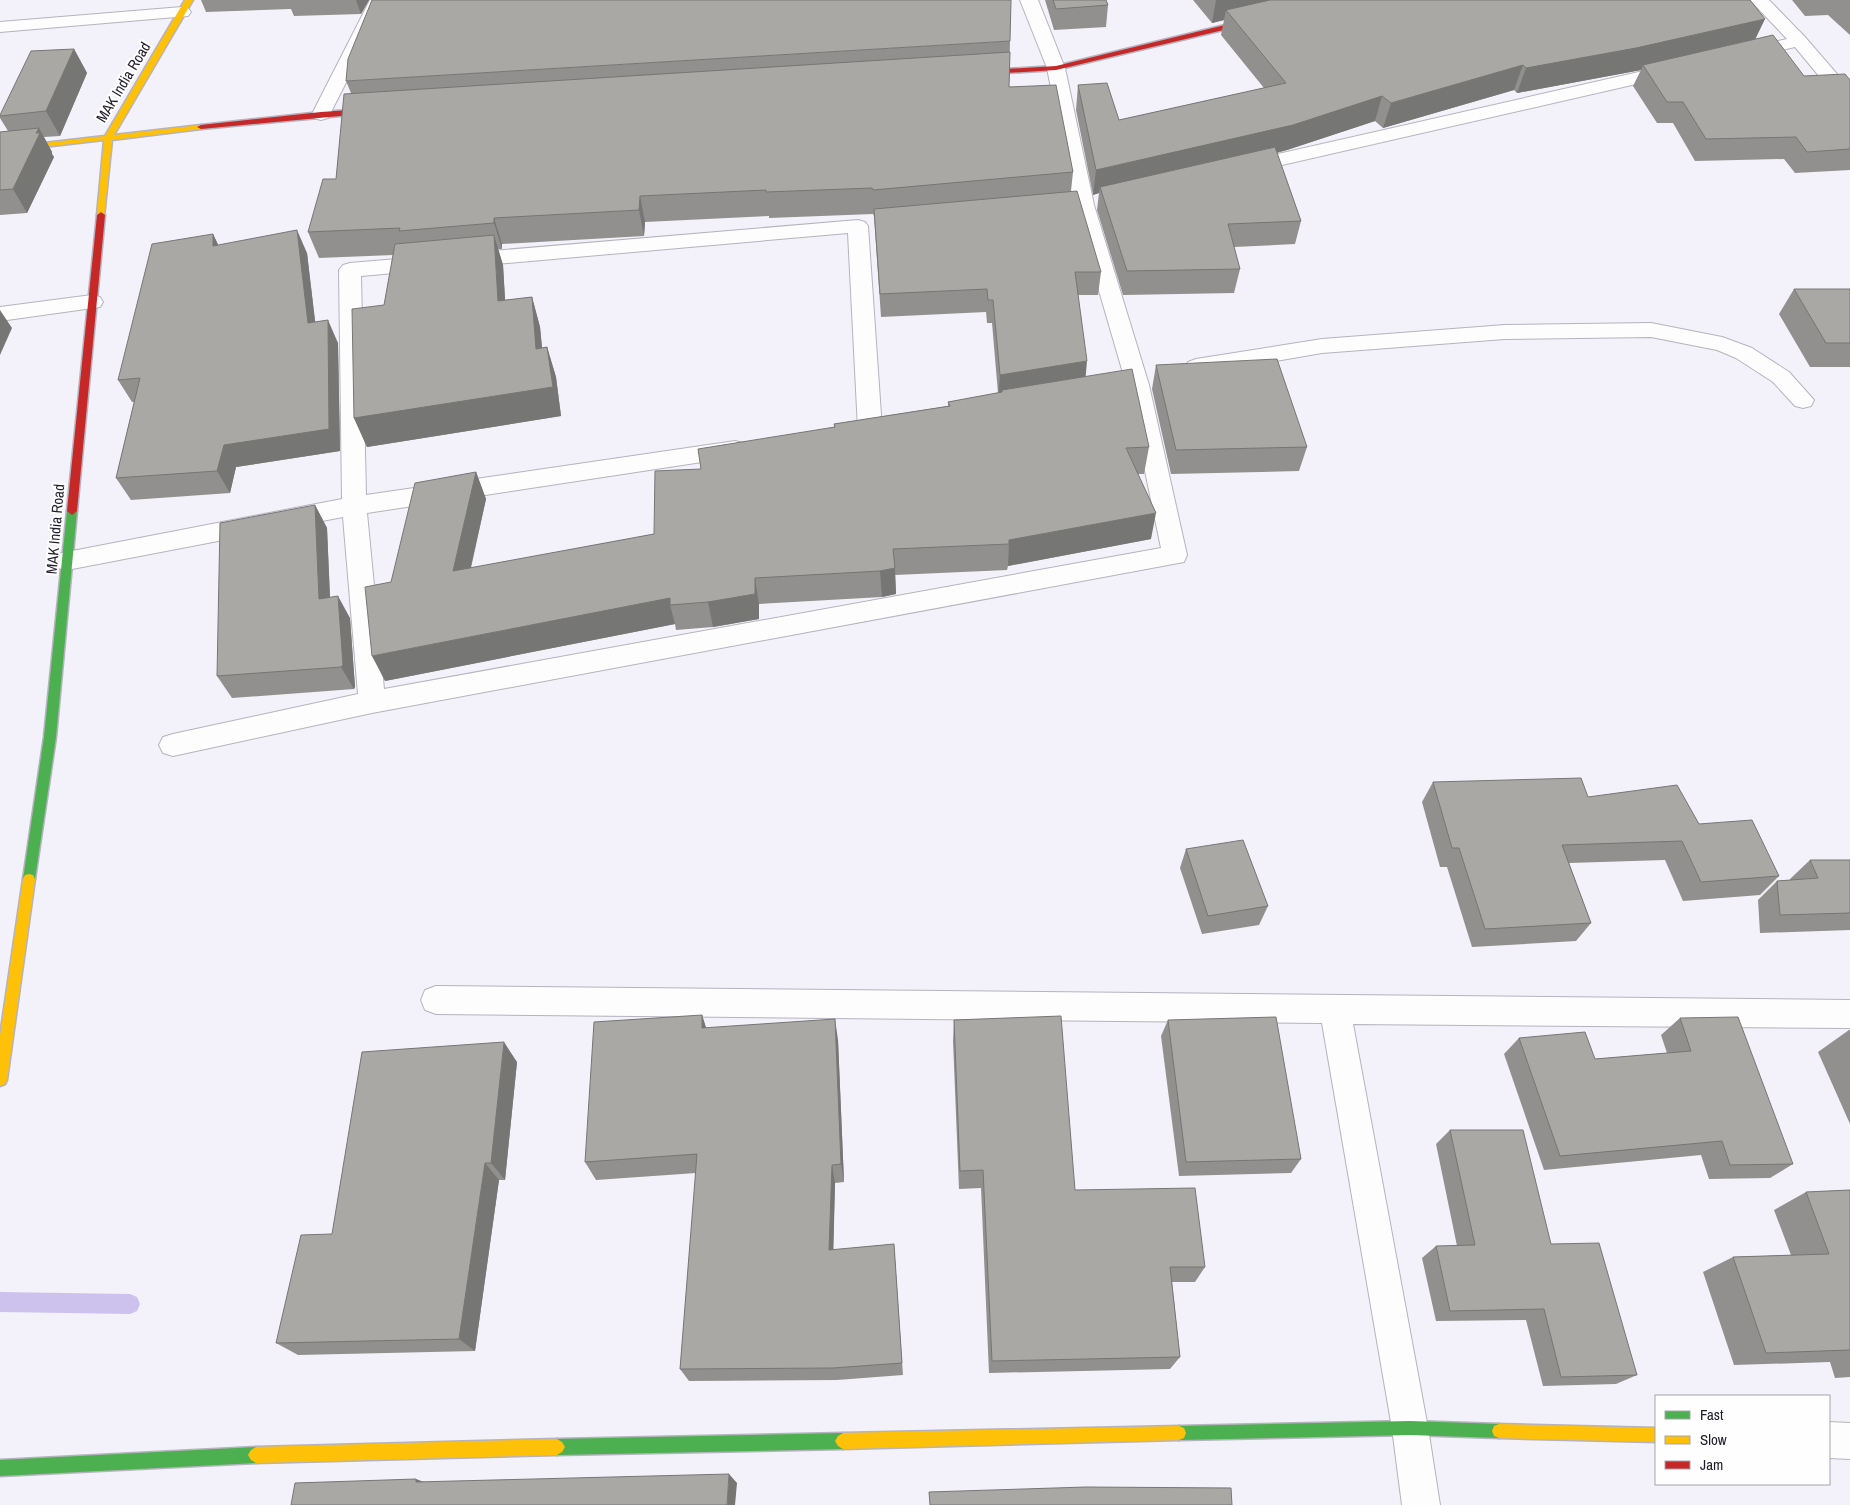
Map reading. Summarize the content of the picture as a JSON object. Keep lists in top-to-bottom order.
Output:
{
  "streets": {
    "street": ["MAK India Road"]
  },
  "legend": ["Fast", "Slow", "Jam"]
}
